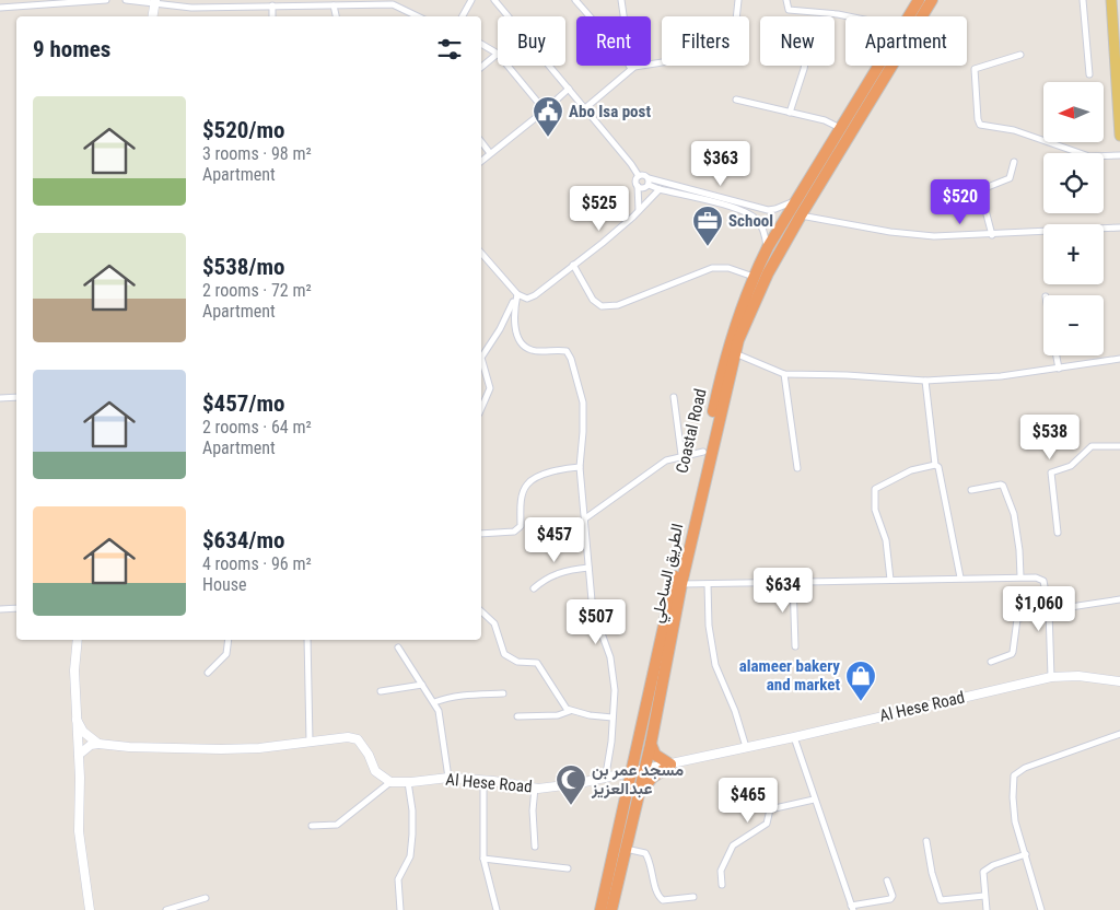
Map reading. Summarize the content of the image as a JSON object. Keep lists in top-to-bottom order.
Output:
{
  "streets": {
    "highway": ["Coastal Road", "الطريق الساحلي"],
    "street": ["Al Hese Road"]
  },
  "crossings": [
    ["Coastal Road", "Al Hese Road"],
    ["الطريق الساحلي", "Al Hese Road"]
  ],
  "places": {
    "public building": ["Abo Isa post"],
    "office": ["School"],
    "shop": ["alameer bakery and market"],
    "mosque": ["مسجد عمر بن عبدالعزيز"]
  },
  "north": "left",
  "page": {
    "chip": [
      "Buy",
      "Rent",
      "Filters",
      "New",
      "Apartment"
    ],
    "heading": "9 homes",
    "map_buttons": ["+", "−"],
    "list": [
      {
        "name": "$520/mo",
        "note": "3 rooms · 98 m² · Apartment"
      },
      {
        "name": "$538/mo",
        "note": "2 rooms · 72 m² · Apartment"
      },
      {
        "name": "$457/mo",
        "note": "2 rooms · 64 m² · Apartment"
      },
      {
        "name": "$634/mo",
        "note": "4 rooms · 96 m² · House"
      }
    ],
    "price": [
      "$363",
      "$520",
      "$525",
      "$538",
      "$457",
      "$634",
      "$1,060",
      "$507",
      "$465"
    ]
  }
}
